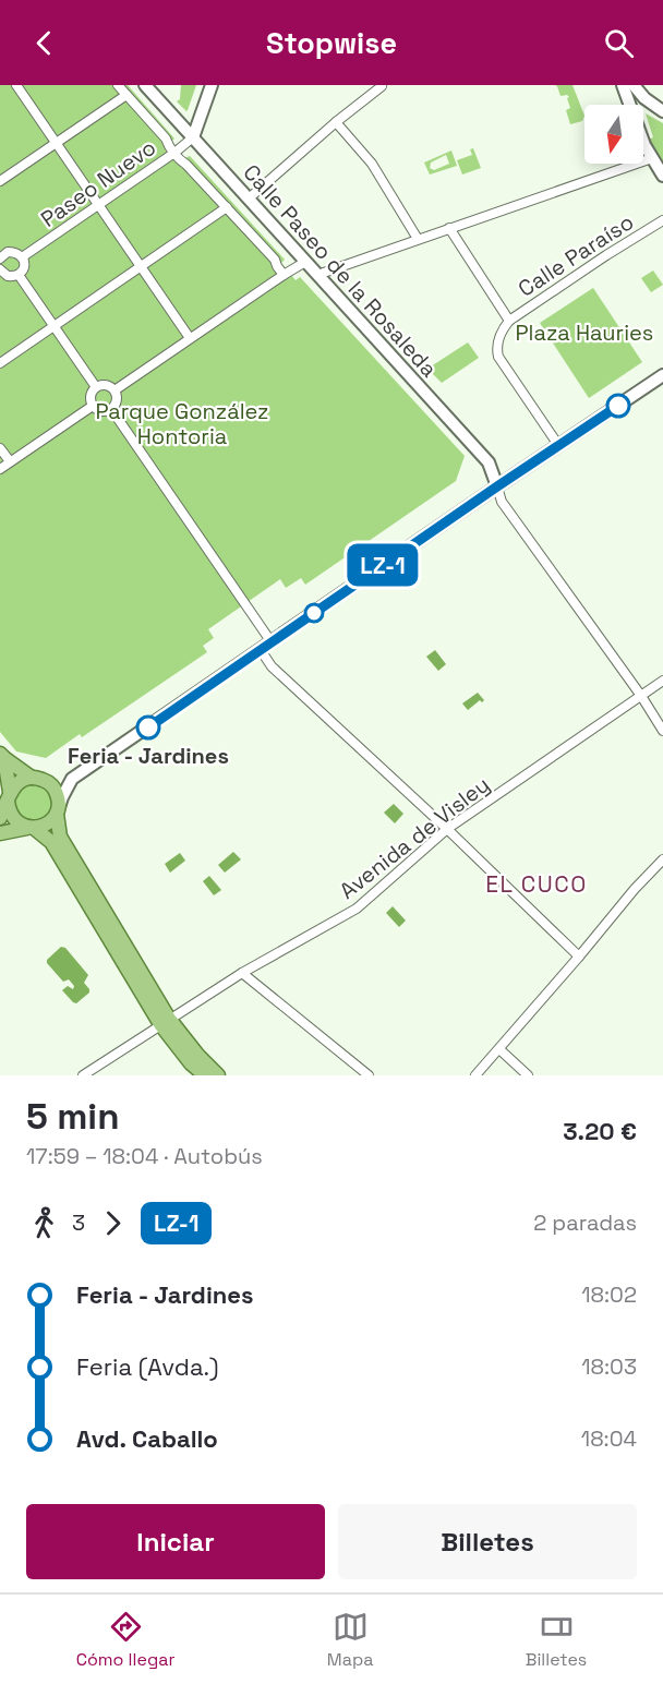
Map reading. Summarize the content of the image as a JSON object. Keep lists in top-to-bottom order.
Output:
{
  "streets": {
    "main road": ["Calle Paseo de la Rosaleda"],
    "street": ["Paseo Nuevo", "Calle Paraíso", "Avenida de Visley"]
  },
  "crossings": [
    ["Paseo Nuevo", "Calle Paseo de la Rosaleda"]
  ],
  "districts": ["EL CUCO"],
  "parks": ["Plaza Hauries", "Parque González Hontoria"],
  "places": ["Feria - Jardines"],
  "lines": ["bus line LZ-1"],
  "north": "bottom",
  "page": {
    "header": "Stopwise",
    "on_map": "LZ-1",
    "heading": ["5 min", "17:59 – 18:04 · Autobús", "3.20 €"],
    "legs": ["3", "LZ-1", "2 paradas"],
    "list": [
      {
        "name": "Feria - Jardines",
        "value": "18:02"
      },
      {
        "name": "Feria (Avda.)",
        "value": "18:03"
      },
      {
        "name": "Avd. Caballo",
        "value": "18:04"
      }
    ],
    "buttons": ["Iniciar", "Billetes"],
    "tabs": ["Cómo llegar", "Mapa", "Billetes"]
  }
}
